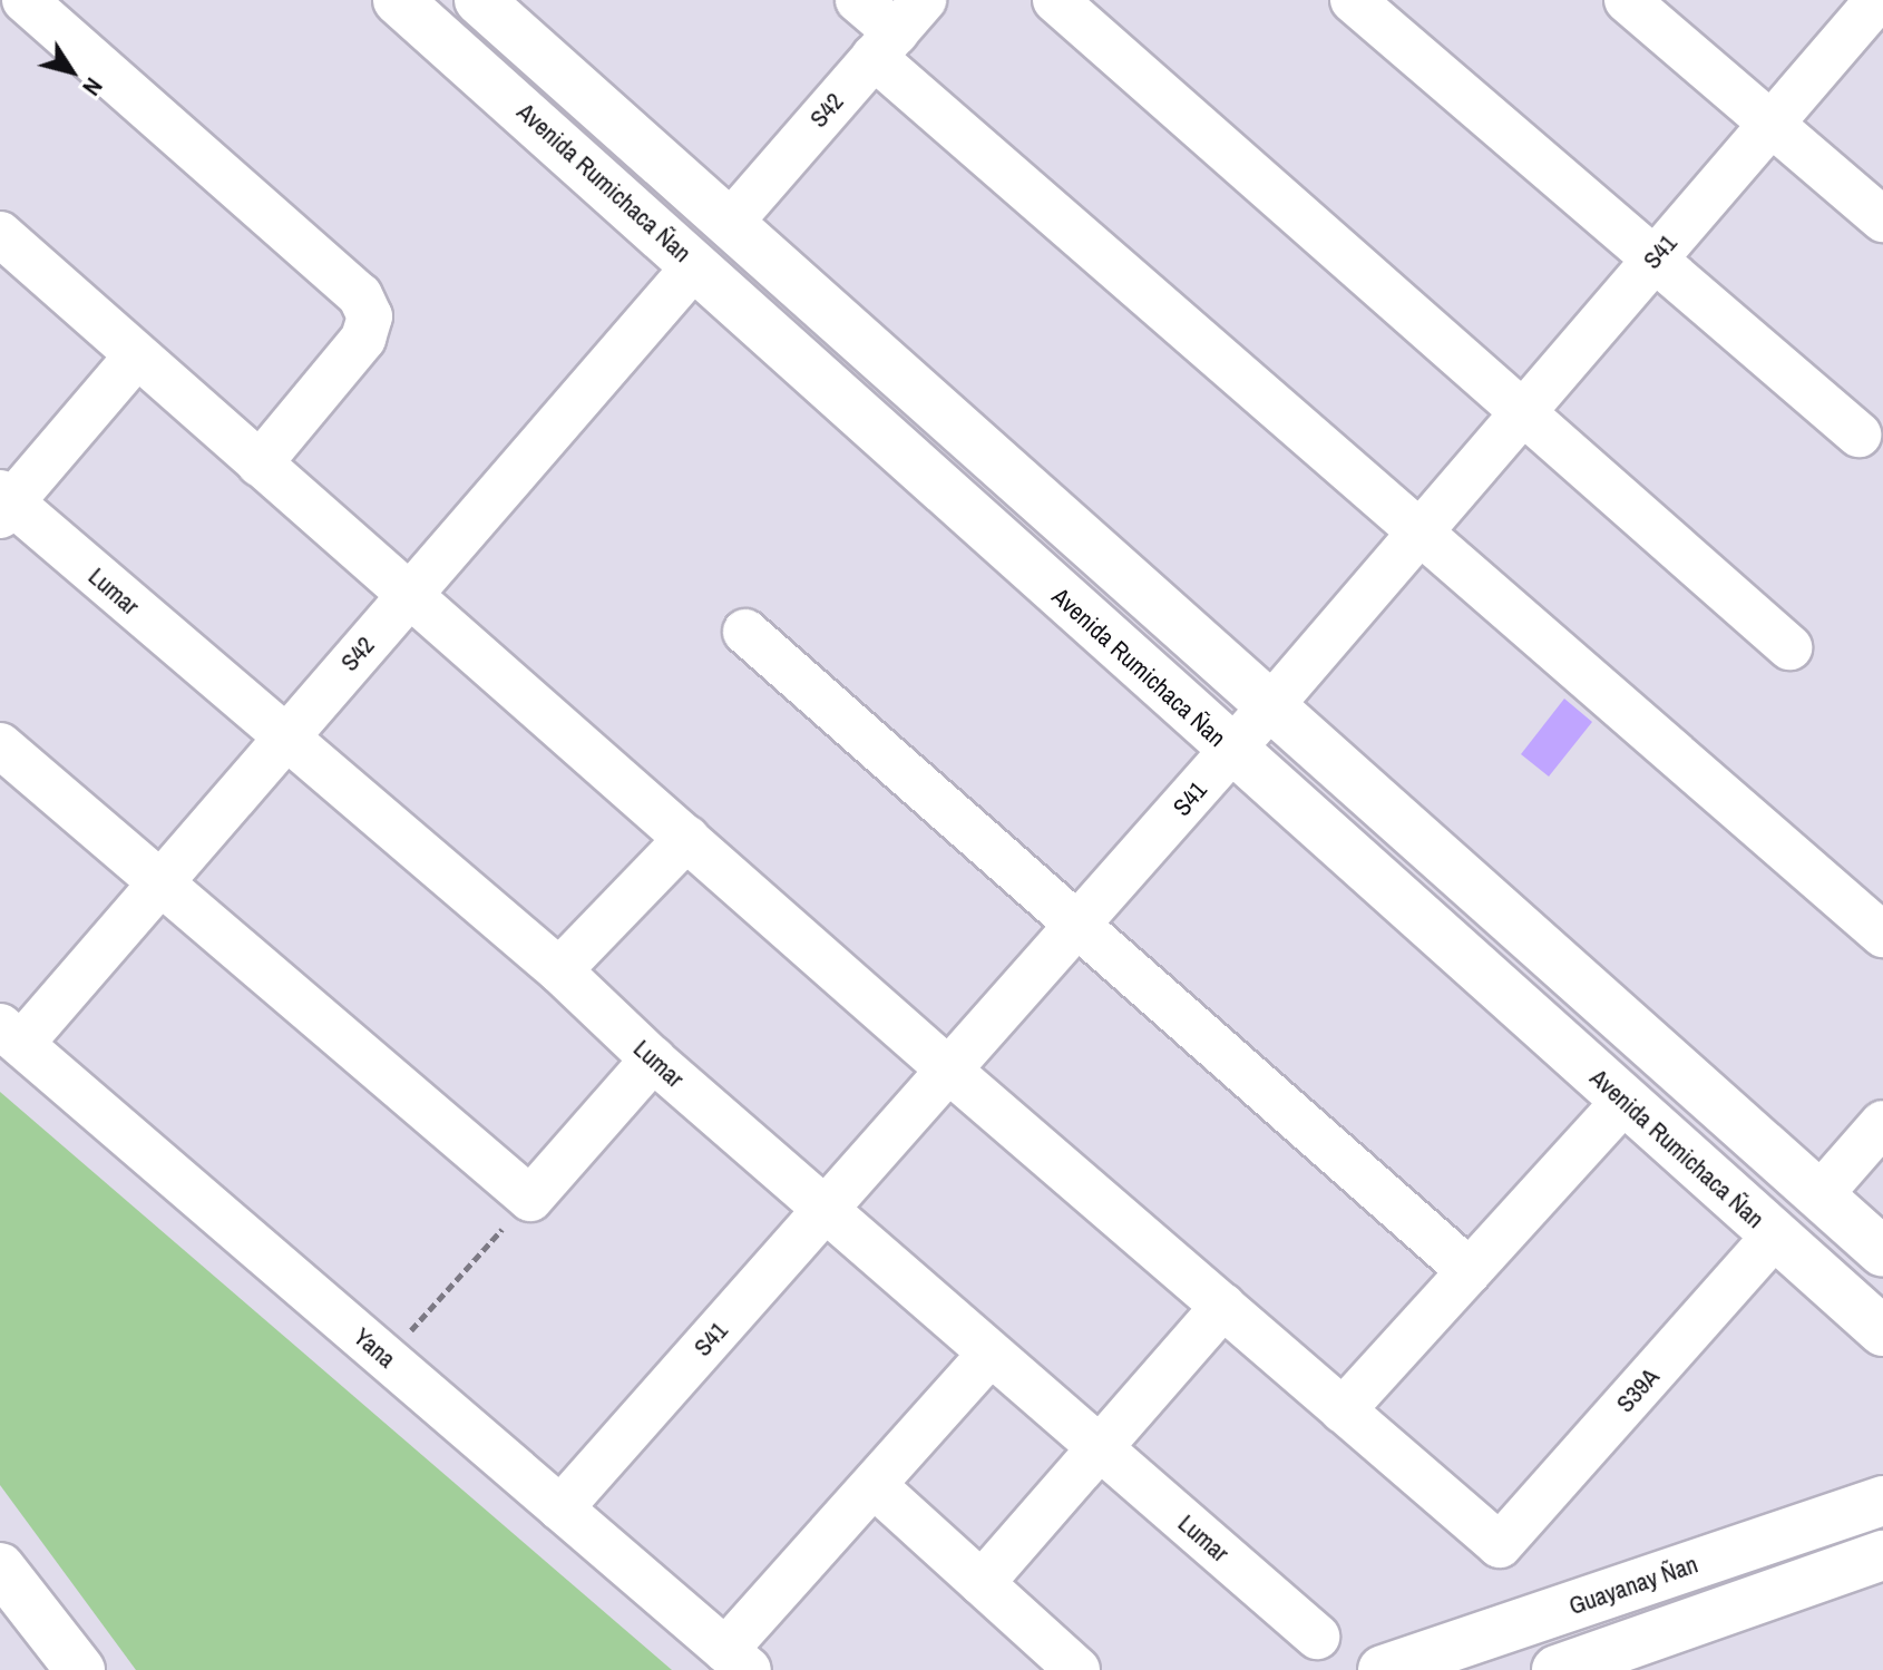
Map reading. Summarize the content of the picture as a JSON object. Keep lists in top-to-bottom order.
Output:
{
  "streets": {
    "street": [
      "S42",
      "Avenida Rumichaca Ñan",
      "S41",
      "Lumar",
      "Yana",
      "S39A",
      "Guayanay Ñan"
    ]
  },
  "crossings": [
    ["S42", "Avenida Rumichaca Ñan"],
    ["S42", "Lumar"],
    ["S42", "Yana"],
    ["Avenida Rumichaca Ñan", "S41"],
    ["Avenida Rumichaca Ñan", "S39A"],
    ["S41", "Lumar"],
    ["S41", "Yana"]
  ],
  "north": "bottom right"
}
